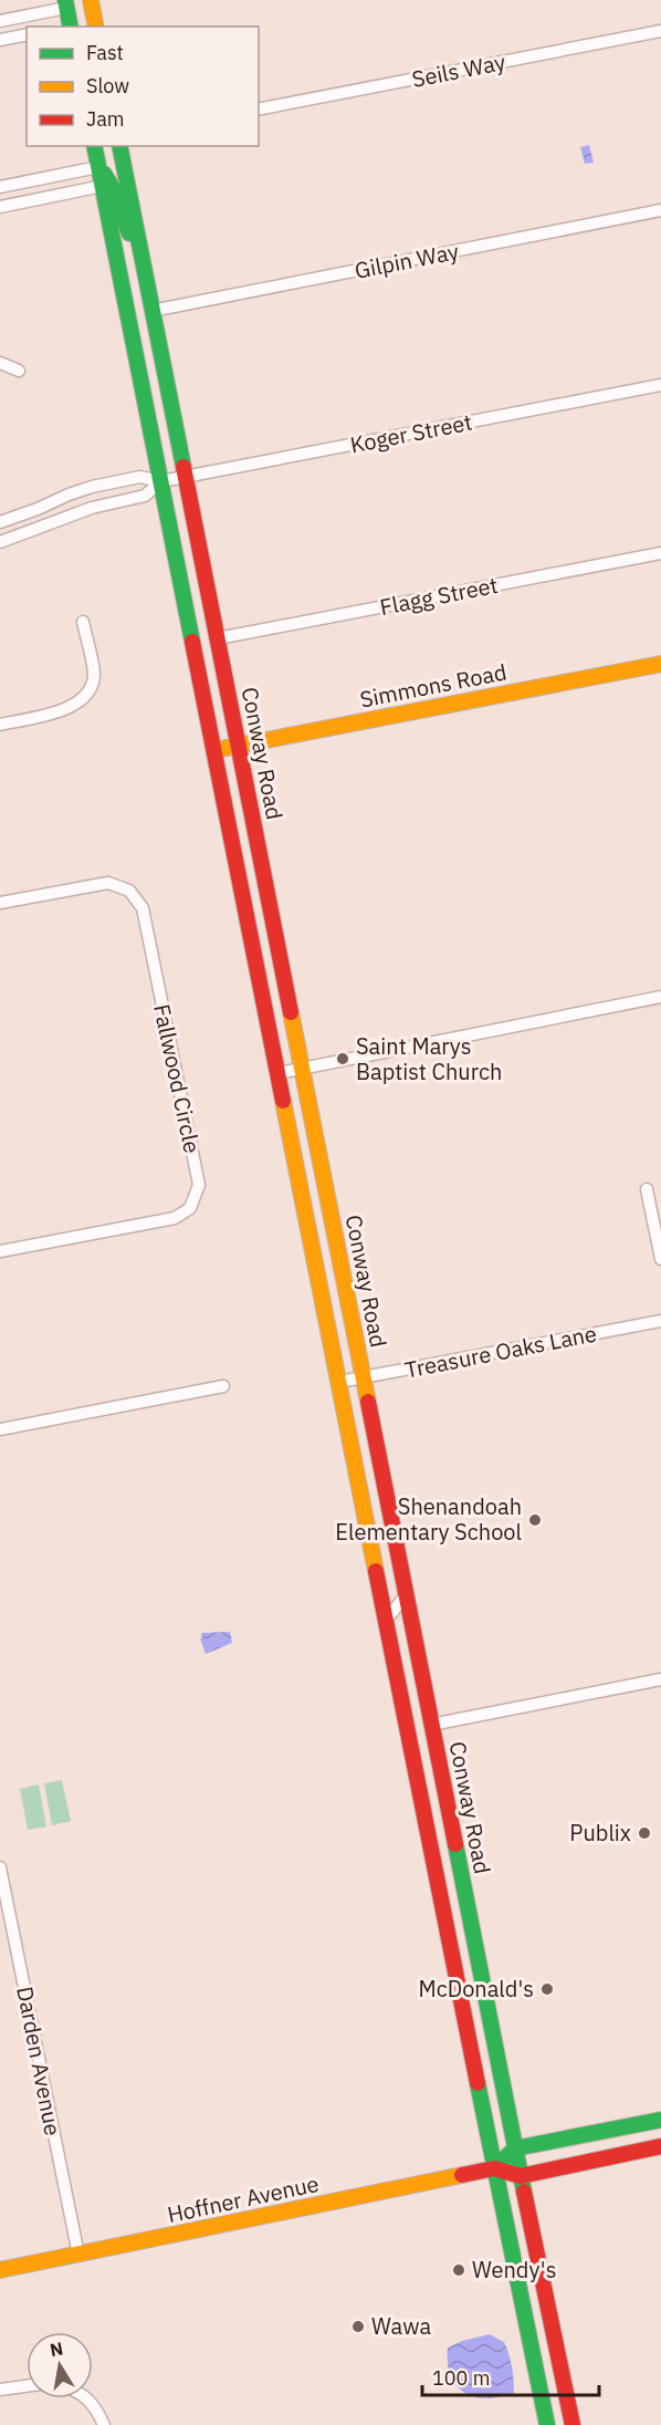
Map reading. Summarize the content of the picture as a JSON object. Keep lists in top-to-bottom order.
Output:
{
  "streets": {
    "main road": ["Simmons Road", "Conway Road", "Hoffner Avenue"],
    "street": [
      "Seils Way",
      "Gilpin Way",
      "Koger Street",
      "Flagg Street",
      "Fallwood Circle",
      "Treasure Oaks Lane",
      "Darden Avenue"
    ]
  },
  "crossings": [
    ["Gilpin Way", "Conway Road"],
    ["Koger Street", "Conway Road"],
    ["Flagg Street", "Conway Road"],
    ["Simmons Road", "Conway Road"],
    ["Conway Road", "Treasure Oaks Lane"],
    ["Conway Road", "Hoffner Avenue"],
    ["Darden Avenue", "Hoffner Avenue"]
  ],
  "places": [
    "Saint Marys Baptist Church",
    "Shenandoah Elementary School",
    "Publix",
    "McDonald's",
    "Wendy's",
    "Wawa"
  ],
  "legend": ["Fast", "Slow", "Jam"],
  "scale_bar": "100 m",
  "north": "top"
}
